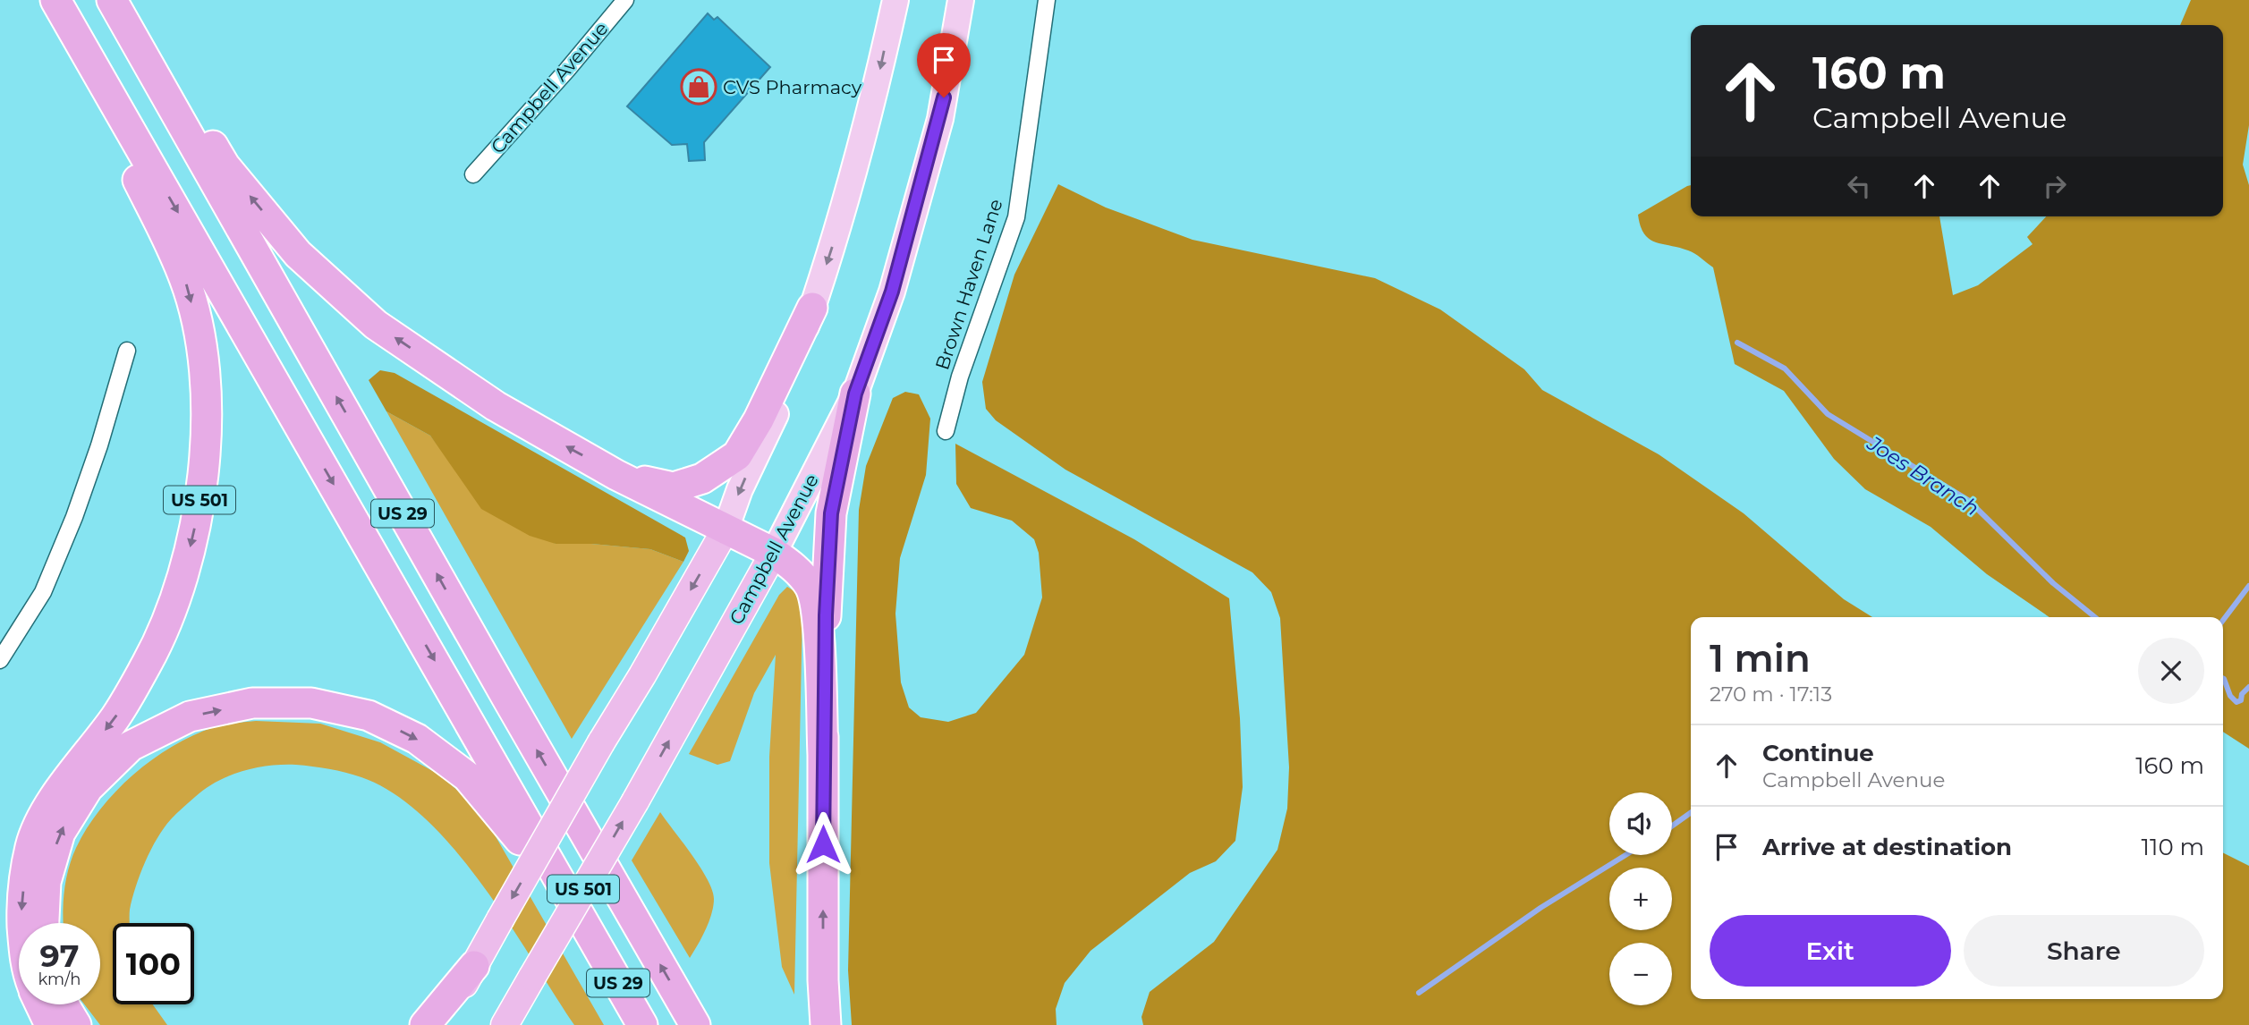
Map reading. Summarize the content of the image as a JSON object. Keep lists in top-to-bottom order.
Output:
{
  "streets": {
    "highway": ["Campbell Avenue", "US 501", "US 29"],
    "street": ["Brown Haven Lane"]
  },
  "crossings": [
    ["US 501", "US 29"]
  ],
  "one_way": ["Campbell Avenue"],
  "water": ["Joes Branch"],
  "places": {
    "shop": ["CVS Pharmacy"]
  },
  "page": {
    "turn": ["160 m", "Campbell Avenue"],
    "heading": ["1 min", "270 m · 17:13"],
    "list": [
      {
        "name": "Continue",
        "note": "Campbell Avenue",
        "value": "160 m"
      },
      {
        "name": "Arrive at destination",
        "value": "110 m"
      }
    ],
    "map_buttons": ["+", "−"],
    "buttons": ["Exit", "Share"],
    "speed": "97 km/h",
    "limit": "100"
  }
}
